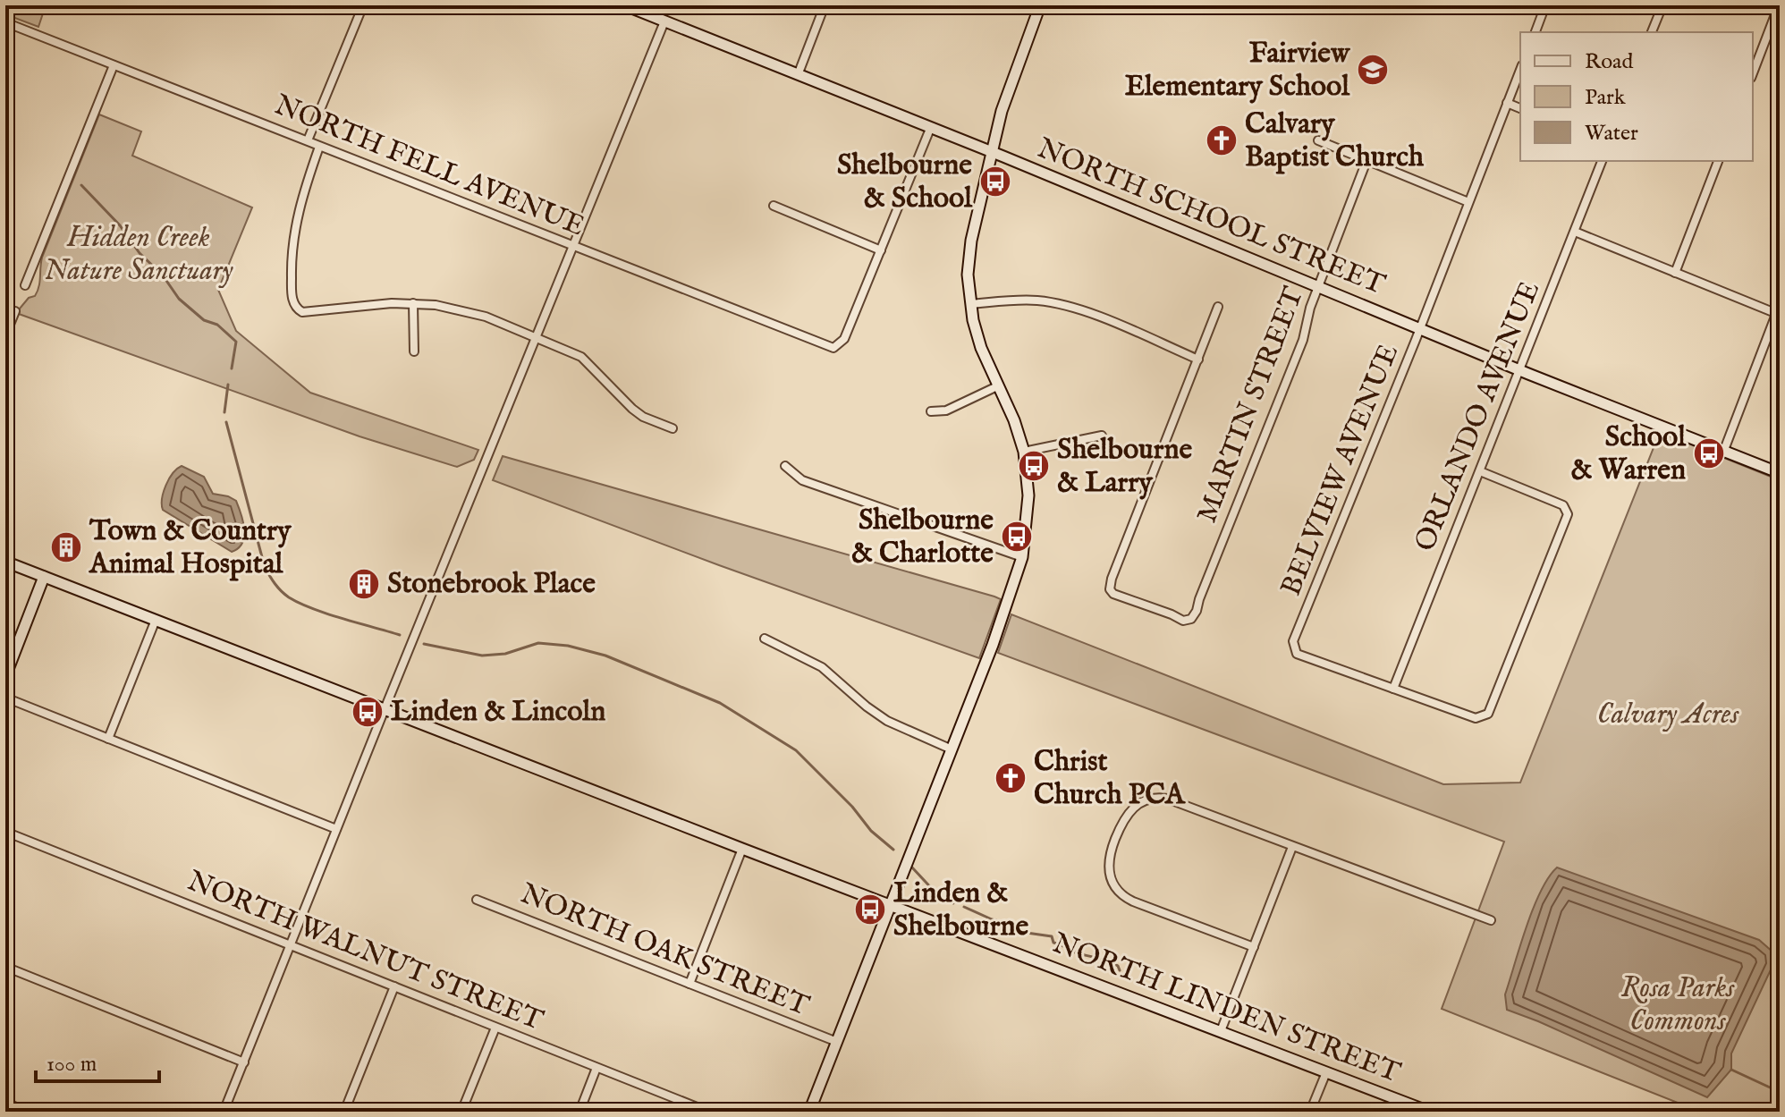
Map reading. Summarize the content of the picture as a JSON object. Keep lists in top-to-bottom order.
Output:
{
  "streets": {
    "street": [
      "NORTH FELL AVENUE",
      "NORTH SCHOOL STREET",
      "MARTIN STREET",
      "ORLANDO AVENUE",
      "BELVIEW AVENUE",
      "NORTH OAK STREET",
      "NORTH WALNUT STREET",
      "NORTH LINDEN STREET"
    ]
  },
  "crossings": [
    ["NORTH SCHOOL STREET", "MARTIN STREET"],
    ["NORTH SCHOOL STREET", "ORLANDO AVENUE"],
    ["NORTH SCHOOL STREET", "BELVIEW AVENUE"],
    ["ORLANDO AVENUE", "BELVIEW AVENUE"]
  ],
  "parks": ["Hidden Creek Nature Sanctuary", "Calvary Acres", "Rosa Parks Commons"],
  "places": {
    "school or university": ["Fairview Elementary School"],
    "church": ["Calvary Baptist Church", "Christ Church PCA"],
    "bus stop": [
      "Shelbourne & School",
      "School & Warren",
      "Shelbourne & Larry",
      "Shelbourne & Charlotte",
      "Linden & Lincoln",
      "Linden & Shelbourne"
    ],
    "building": ["Town & Country Animal Hospital", "Stonebrook Place"]
  },
  "legend": ["Road", "Park", "Water"],
  "scale_bar": "100 m"
}
